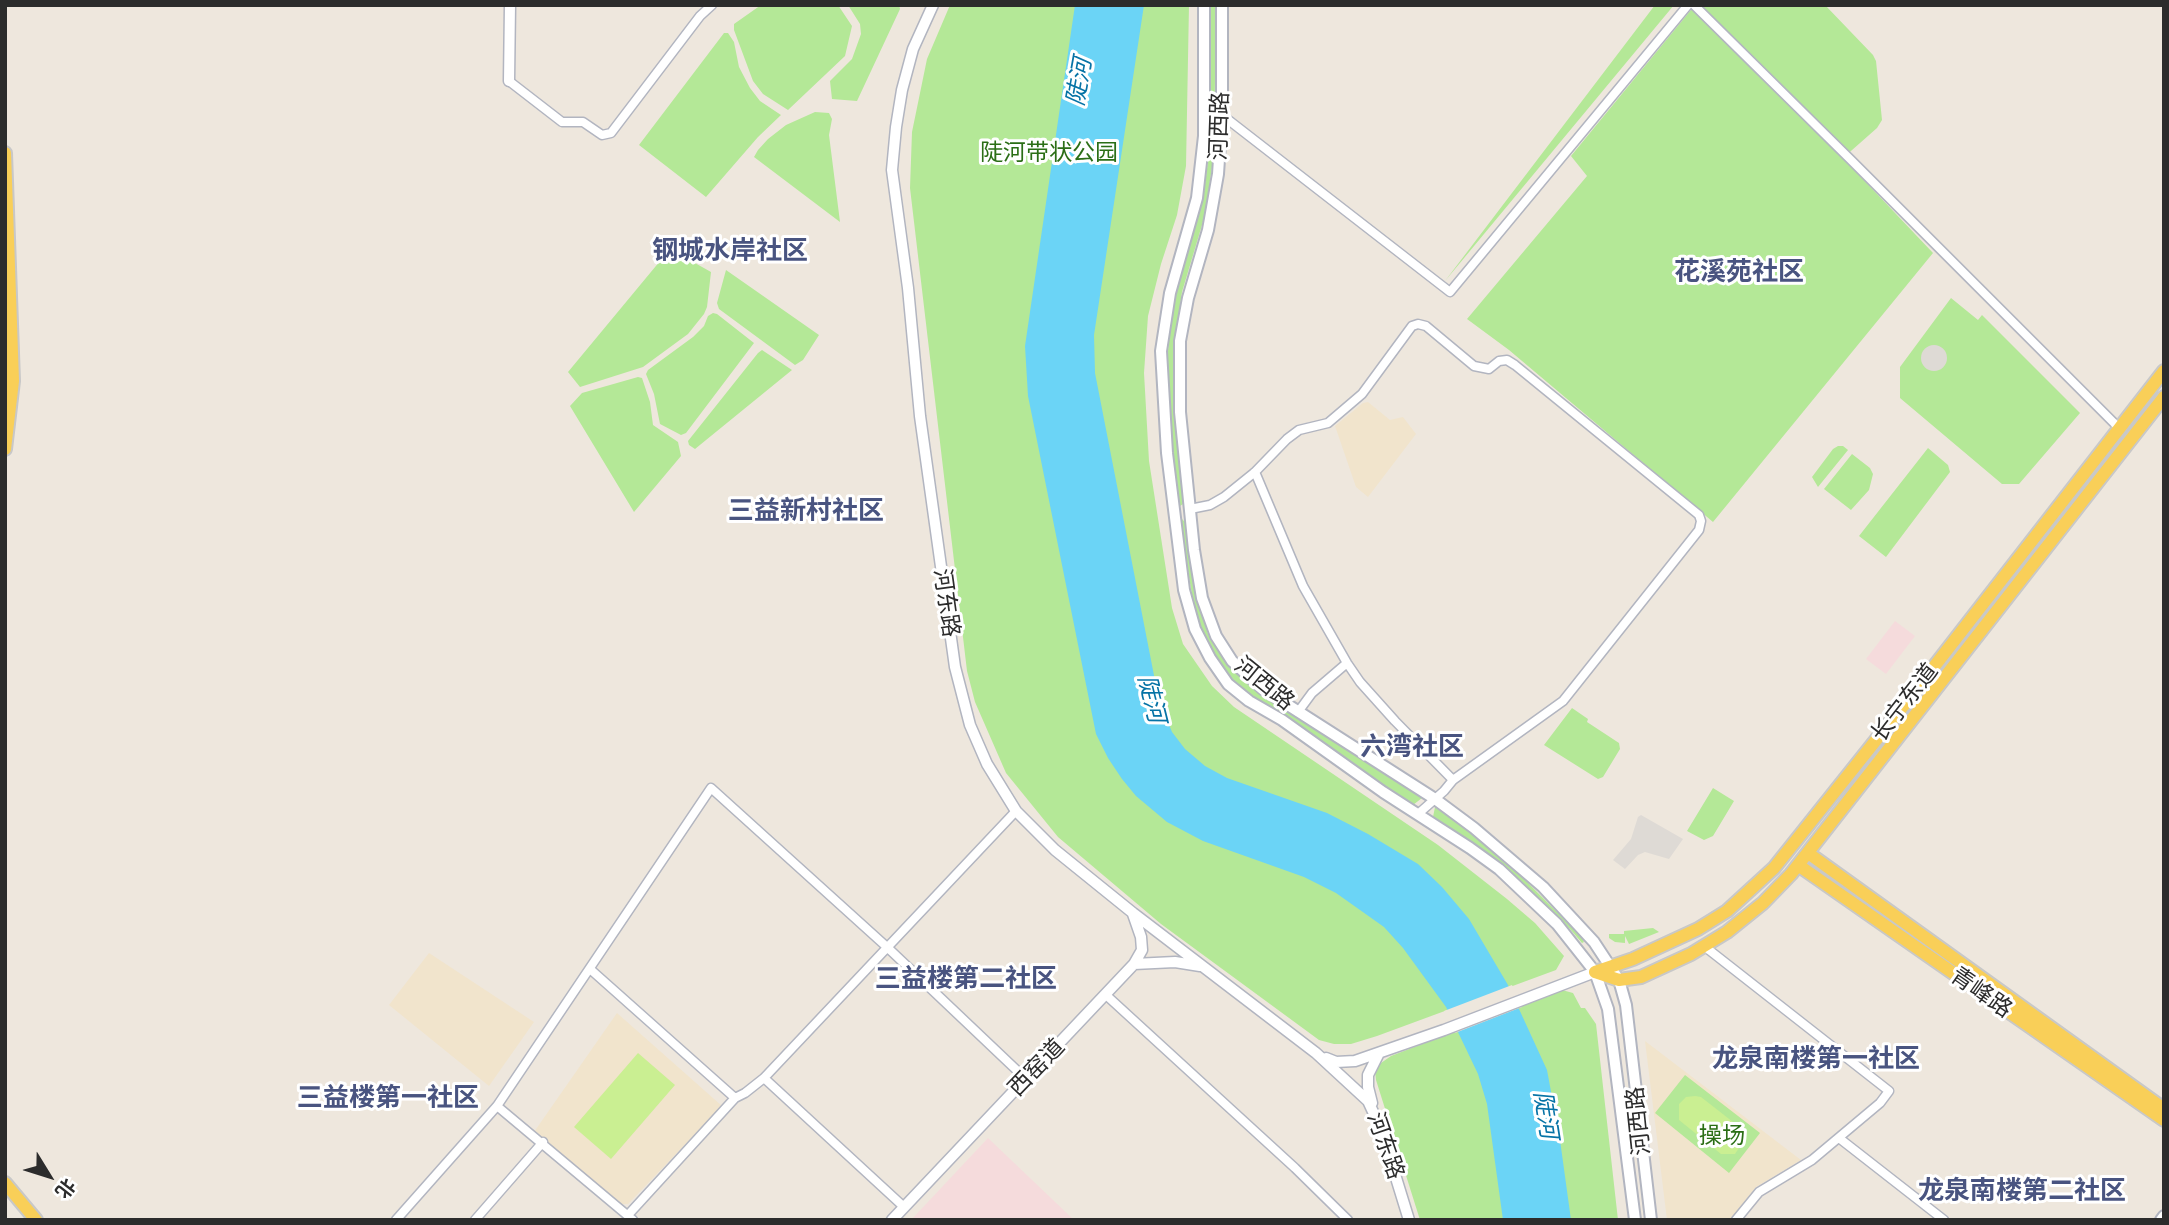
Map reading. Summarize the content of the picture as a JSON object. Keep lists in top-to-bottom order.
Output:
{
  "streets": {
    "main road": ["河西路", "长宁东道", "青峰路"],
    "street": ["河东路", "西窑道"]
  },
  "crossings": [
    ["河西路", "长宁东道"],
    ["河东路", "长宁东道"],
    ["长宁东道", "青峰路"]
  ],
  "districts": [
    "钢城水岸社区",
    "花溪苑社区",
    "三益新村社区",
    "六湾社区",
    "三益楼第二社区",
    "龙泉南楼第一社区",
    "三益楼第一社区",
    "龙泉南楼第二社区"
  ],
  "water": ["陡河"],
  "parks": ["陡河带状公园", "操场"],
  "north": "bottom right"
}
